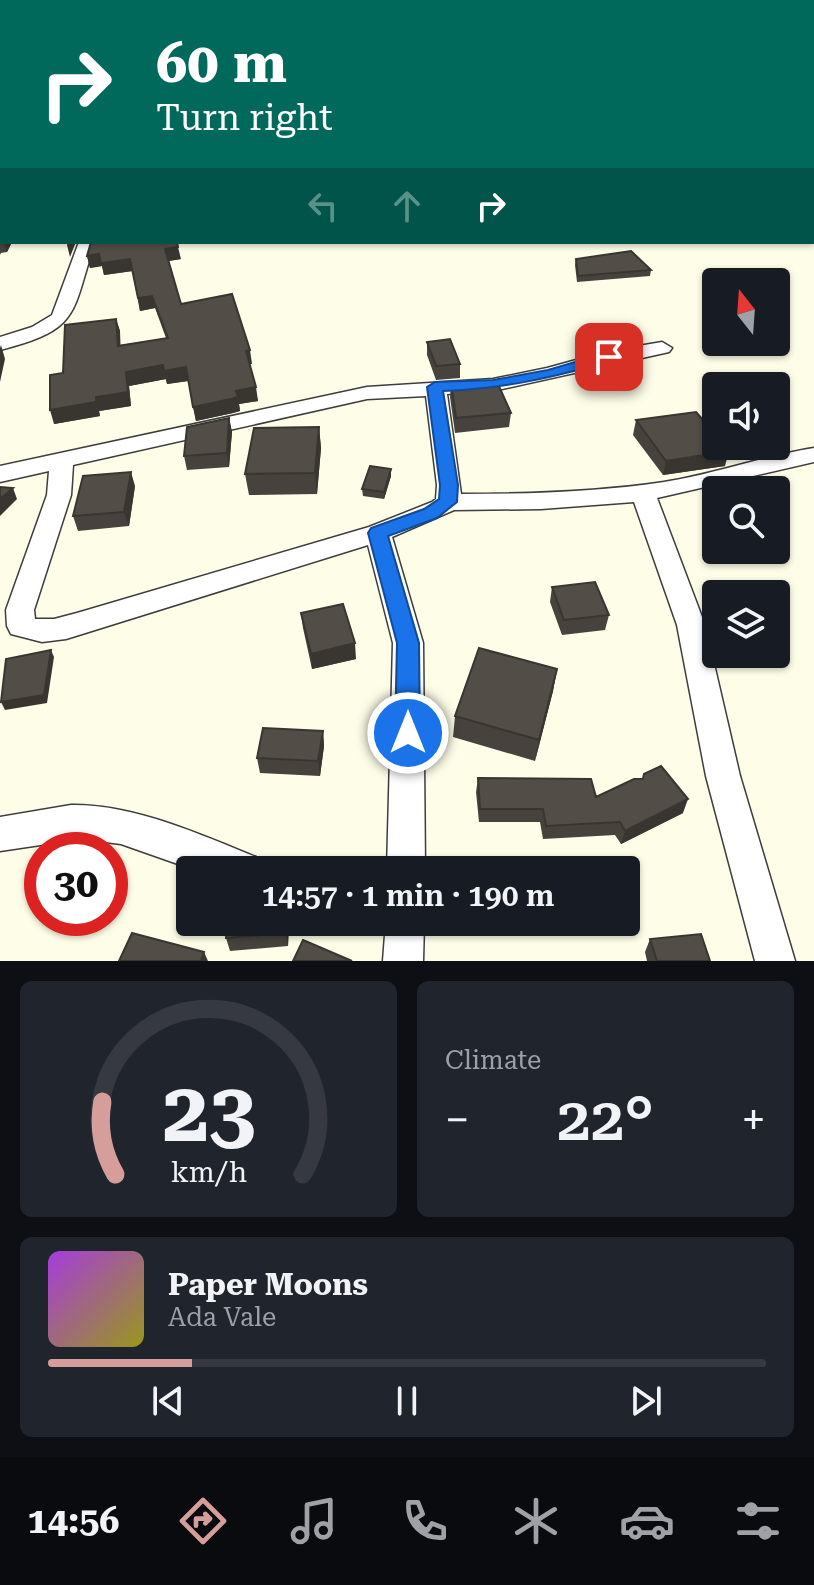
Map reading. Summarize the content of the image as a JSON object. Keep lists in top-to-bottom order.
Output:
{
  "north": "top",
  "page": {
    "turn": ["60 m", "Turn right"],
    "limit": "30",
    "trip": "14:57 · 1 min · 190 m",
    "tile": "Climate",
    "heat": ["−", "22°", "+"],
    "song": ["Paper Moons", "Ada Vale"],
    "tabs": "14:56",
    "gauge": ["23", "km/h"]
  }
}
